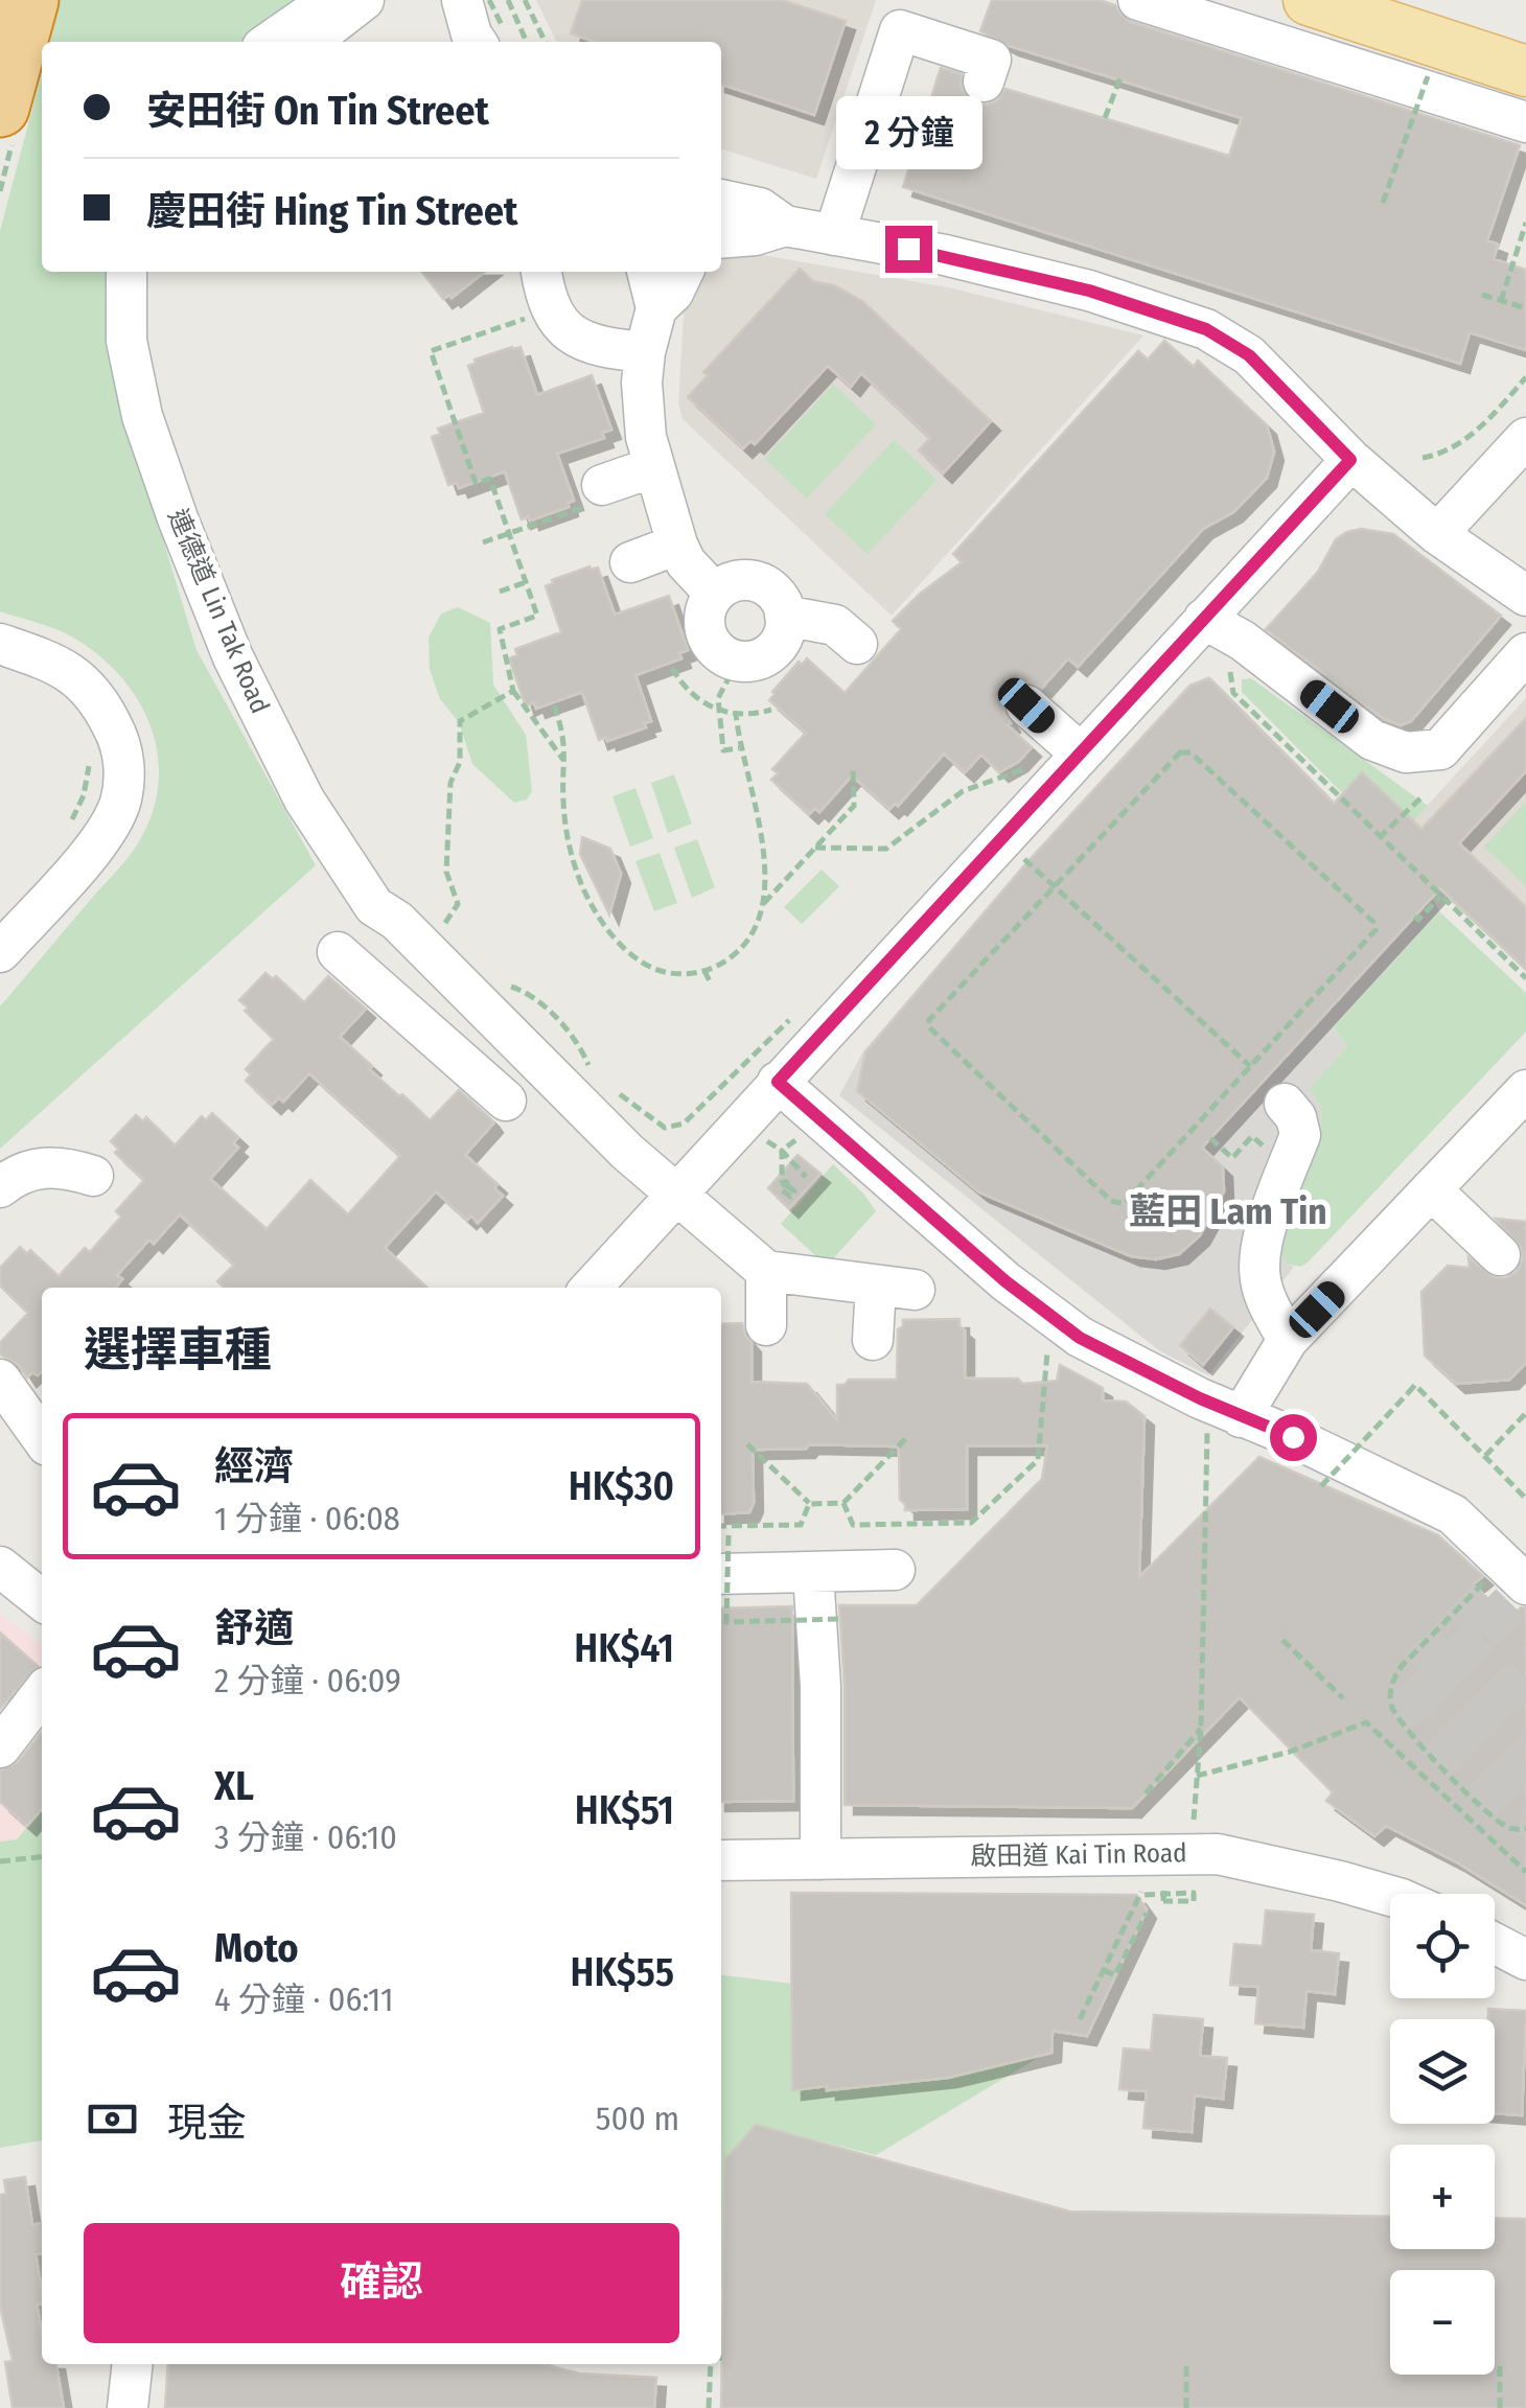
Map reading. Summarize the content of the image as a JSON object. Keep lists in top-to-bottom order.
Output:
{
  "streets": {
    "street": ["連德道 Lin Tak Road", "啟田道 Kai Tin Road"]
  },
  "districts": ["藍田 Lam Tin"],
  "page": {
    "banner": ["安田街 On Tin Street", "慶田街 Hing Tin Street"],
    "bubble": "2 分鐘",
    "heading": "選擇車種",
    "list": [
      {
        "name": "經濟",
        "note": "1 分鐘 · 06:08",
        "value": "HK$30"
      },
      {
        "name": "舒適",
        "note": "2 分鐘 · 06:09",
        "value": "HK$41"
      },
      {
        "name": "XL",
        "note": "3 分鐘 · 06:10",
        "value": "HK$51"
      },
      {
        "name": "Moto",
        "note": "4 分鐘 · 06:11",
        "value": "HK$55"
      }
    ],
    "map_buttons": ["+", "−"],
    "pay": ["現金", "500 m"],
    "buttons": "確認"
  }
}
